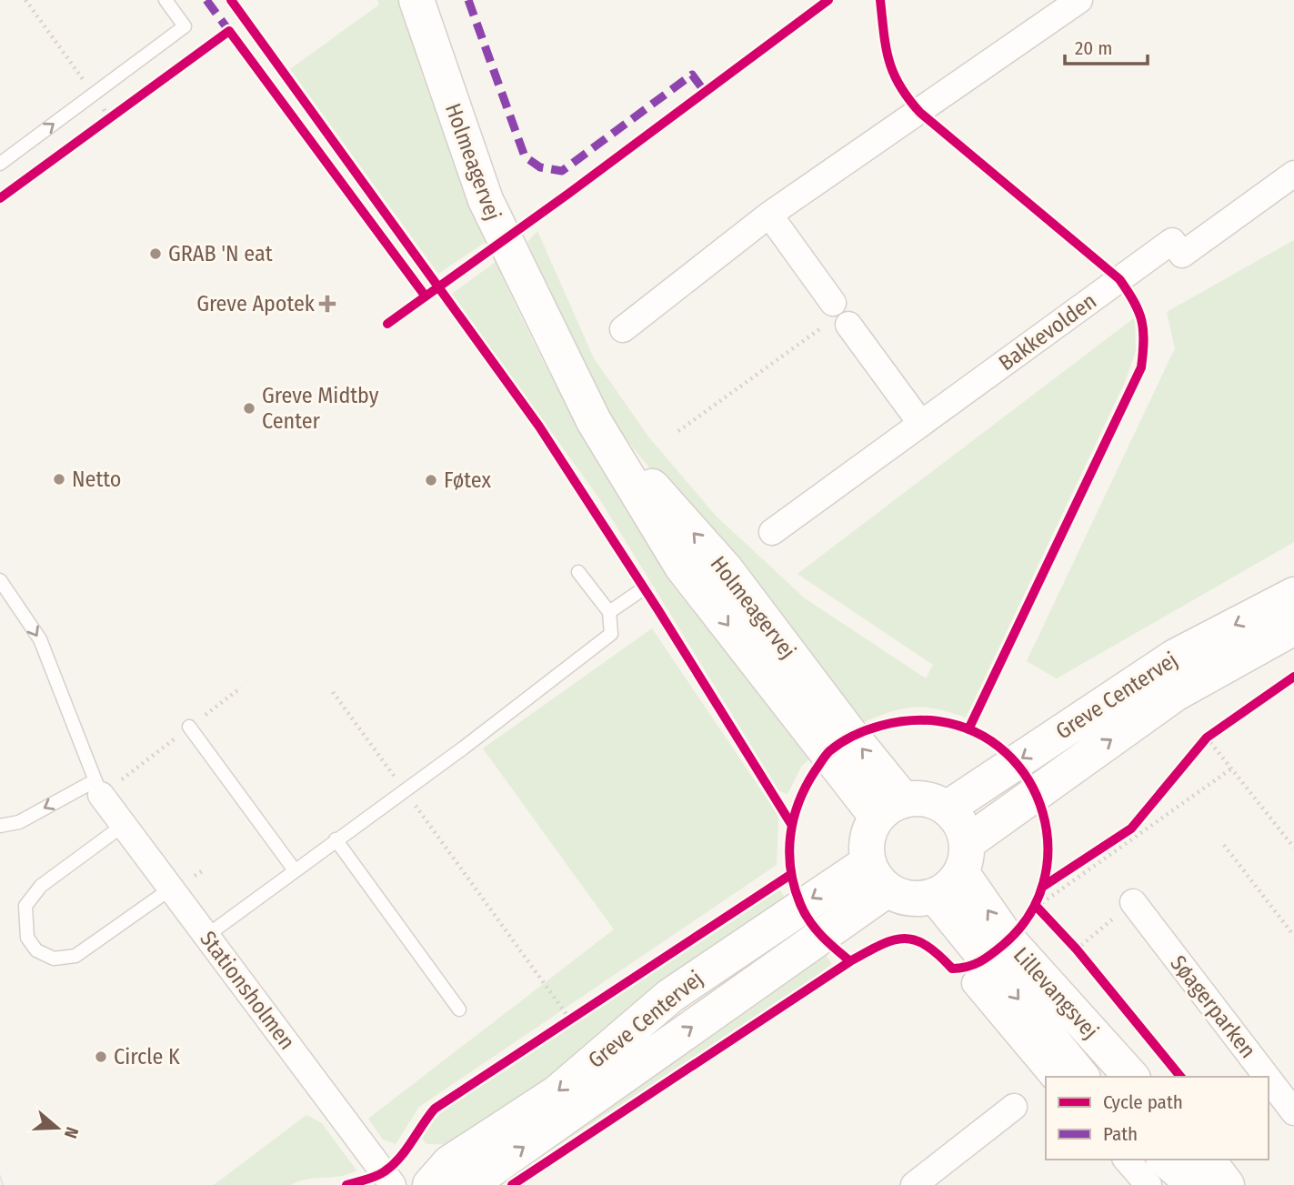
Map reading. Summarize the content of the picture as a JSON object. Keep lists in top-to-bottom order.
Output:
{
  "streets": {
    "street": [
      "Holmeagervej",
      "Bakkevolden",
      "Greve Centervej",
      "Stationsholmen",
      "Lillevangsvej",
      "Søagerparken"
    ]
  },
  "crossings": [
    ["Holmeagervej", "Greve Centervej"],
    ["Holmeagervej", "Lillevangsvej"],
    ["Greve Centervej", "Lillevangsvej"]
  ],
  "places": {
    "other": [
      "GRAB 'N eat",
      "Greve Midtby Center",
      "Netto",
      "Føtex",
      "Circle K"
    ],
    "health": ["Greve Apotek"]
  },
  "legend": ["Cycle path", "Path"],
  "scale_bar": "20 m",
  "north": "right"
}
